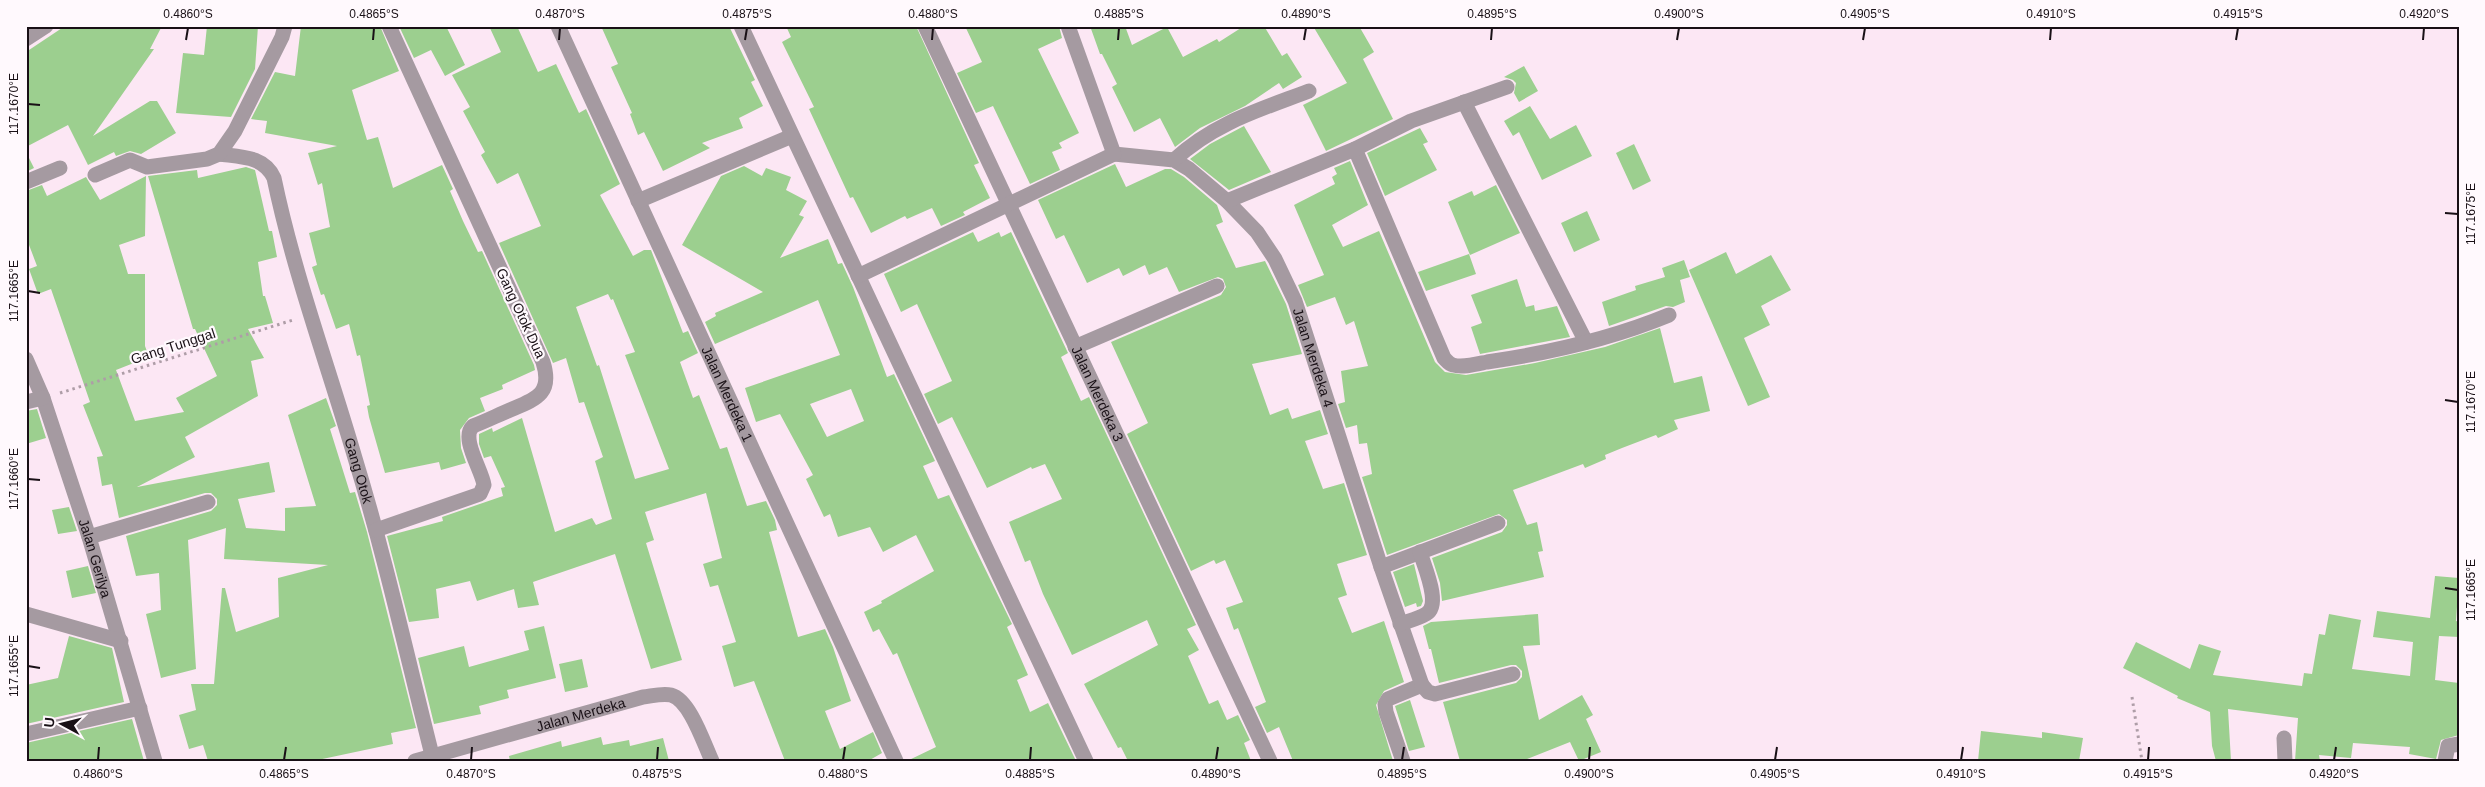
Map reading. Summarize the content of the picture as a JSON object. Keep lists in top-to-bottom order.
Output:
{
  "streets": {
    "street": [
      "Gang Otok Dua",
      "Jalan Merdeka 4",
      "Jalan Merdeka 1",
      "Jalan Merdeka 3",
      "Gang Otok",
      "Jalan Gerilya",
      "Jalan Merdeka"
    ],
    "path": ["Gang Tunggal"]
  },
  "crossings": [
    ["Gang Otok Dua", "Gang Otok"],
    ["Gang Tunggal", "Gang Otok"],
    ["Gang Tunggal", "Jalan Gerilya"],
    ["Gang Otok", "Jalan Merdeka"]
  ],
  "north": "left",
  "coordinates": [
    "0.4860°S",
    "0.4865°S",
    "0.4870°S",
    "0.4875°S",
    "0.4880°S",
    "0.4885°S",
    "0.4890°S",
    "0.4895°S",
    "0.4900°S",
    "0.4905°S",
    "0.4910°S",
    "0.4915°S",
    "0.4920°S",
    "117.1670°E",
    "117.1675°E",
    "117.1665°E",
    "117.1660°E",
    "117.1655°E"
  ]
}
